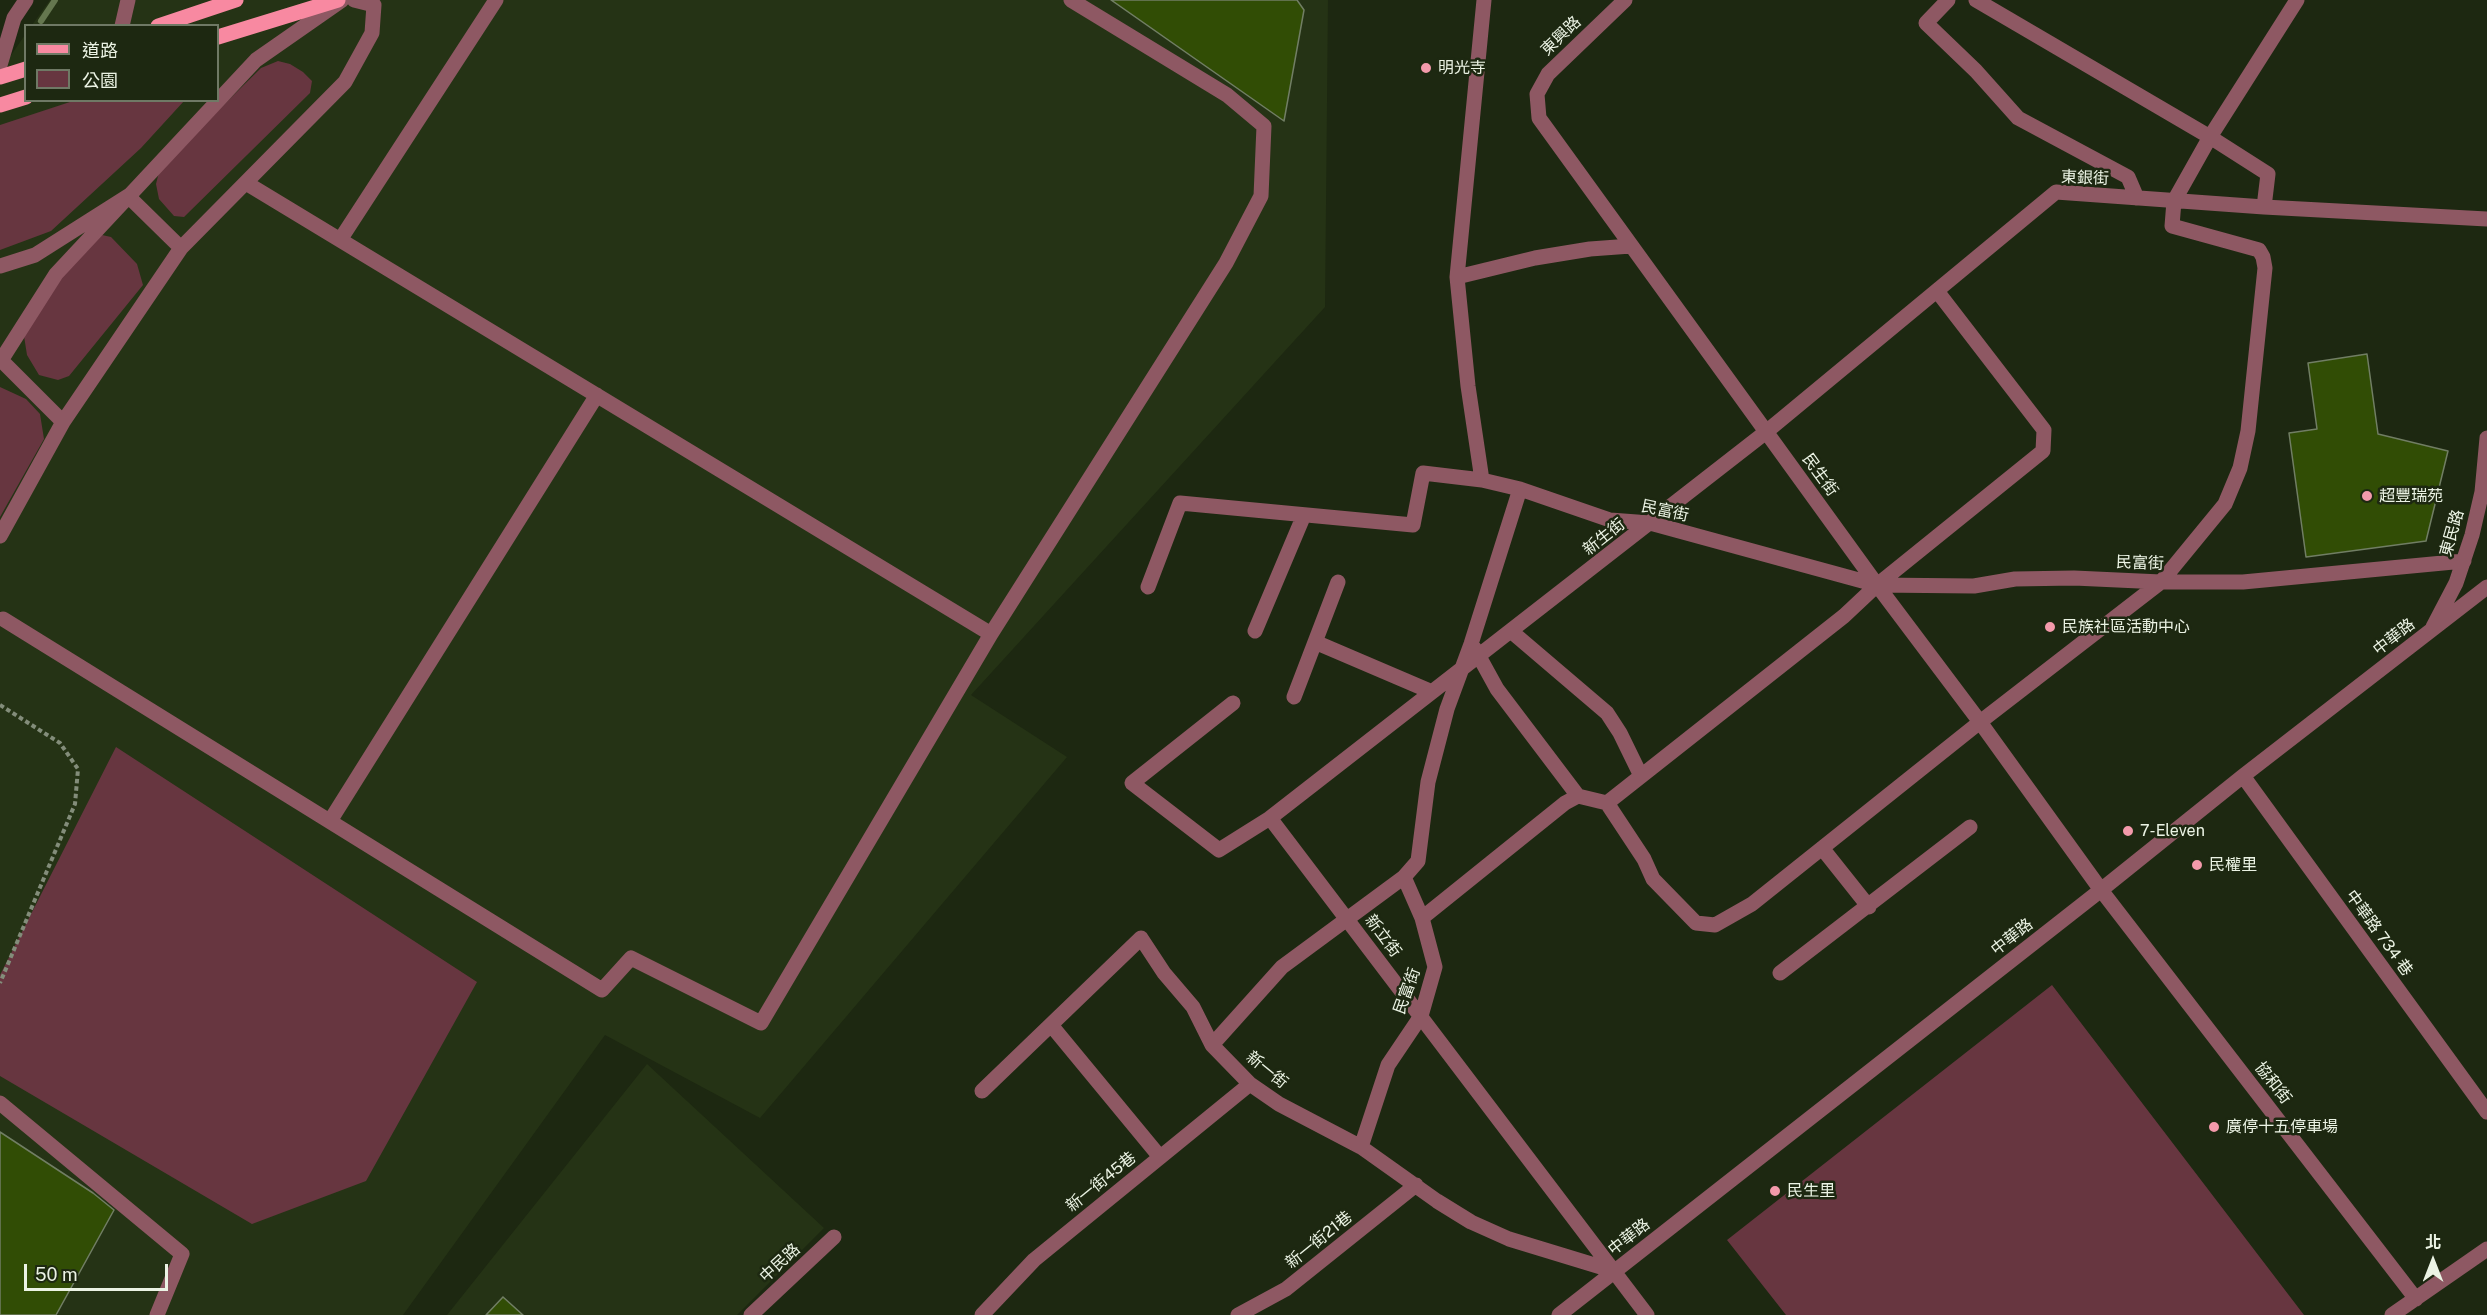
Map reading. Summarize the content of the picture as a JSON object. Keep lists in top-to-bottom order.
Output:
{
  "streets": {
    "street": [
      "東興路",
      "東銀街",
      "民生街",
      "民富街",
      "東民路",
      "新生街",
      "中華路",
      "中華路 734 巷",
      "新立街",
      "新一街",
      "協和街",
      "新一街45巷",
      "新一街21巷",
      "中民路"
    ]
  },
  "crossings": [
    ["東興路", "民生街"],
    ["東銀街", "民生街"],
    ["東銀街", "新生街"],
    ["民生街", "民富街"],
    ["民生街", "新生街"],
    ["民生街", "中華路"],
    ["民生街", "協和街"],
    ["民富街", "東民路"],
    ["民富街", "新生街"],
    ["民富街", "新立街"],
    ["民富街", "新一街"],
    ["東民路", "中華路"],
    ["中華路", "中華路 734 巷"],
    ["中華路", "新立街"],
    ["中華路", "新一街"],
    ["中華路", "協和街"],
    ["新立街", "新一街"],
    ["新一街", "新一街45巷"],
    ["新一街", "新一街21巷"]
  ],
  "places": [
    "明光寺",
    "超豐瑞苑",
    "民族社區活動中心",
    "7-Eleven",
    "民權里",
    "廣停十五停車場",
    "民生里"
  ],
  "legend": ["道路", "公園"],
  "scale_bar": "50 m",
  "north": "top"
}
